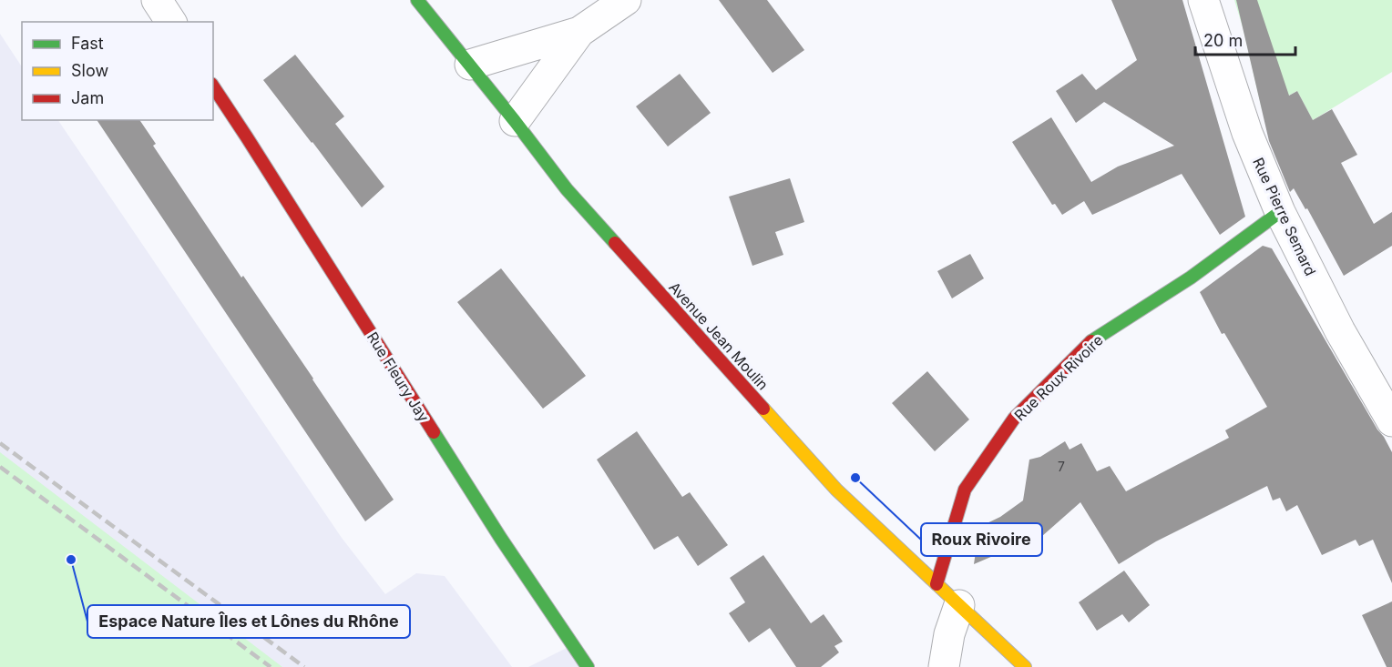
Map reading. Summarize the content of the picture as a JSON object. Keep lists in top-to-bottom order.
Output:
{
  "streets": {
    "street": [
      "Rue Pierre Semard",
      "Avenue Jean Moulin",
      "Rue Fleury Jay",
      "Rue Roux Rivoire"
    ]
  },
  "crossings": [
    ["Rue Pierre Semard", "Rue Roux Rivoire"],
    ["Avenue Jean Moulin", "Rue Roux Rivoire"]
  ],
  "places": ["Roux Rivoire", "Espace Nature Îles et Lônes du Rhône"],
  "house_numbers": ["7"],
  "legend": ["Fast", "Slow", "Jam"],
  "scale_bar": "20 m"
}
